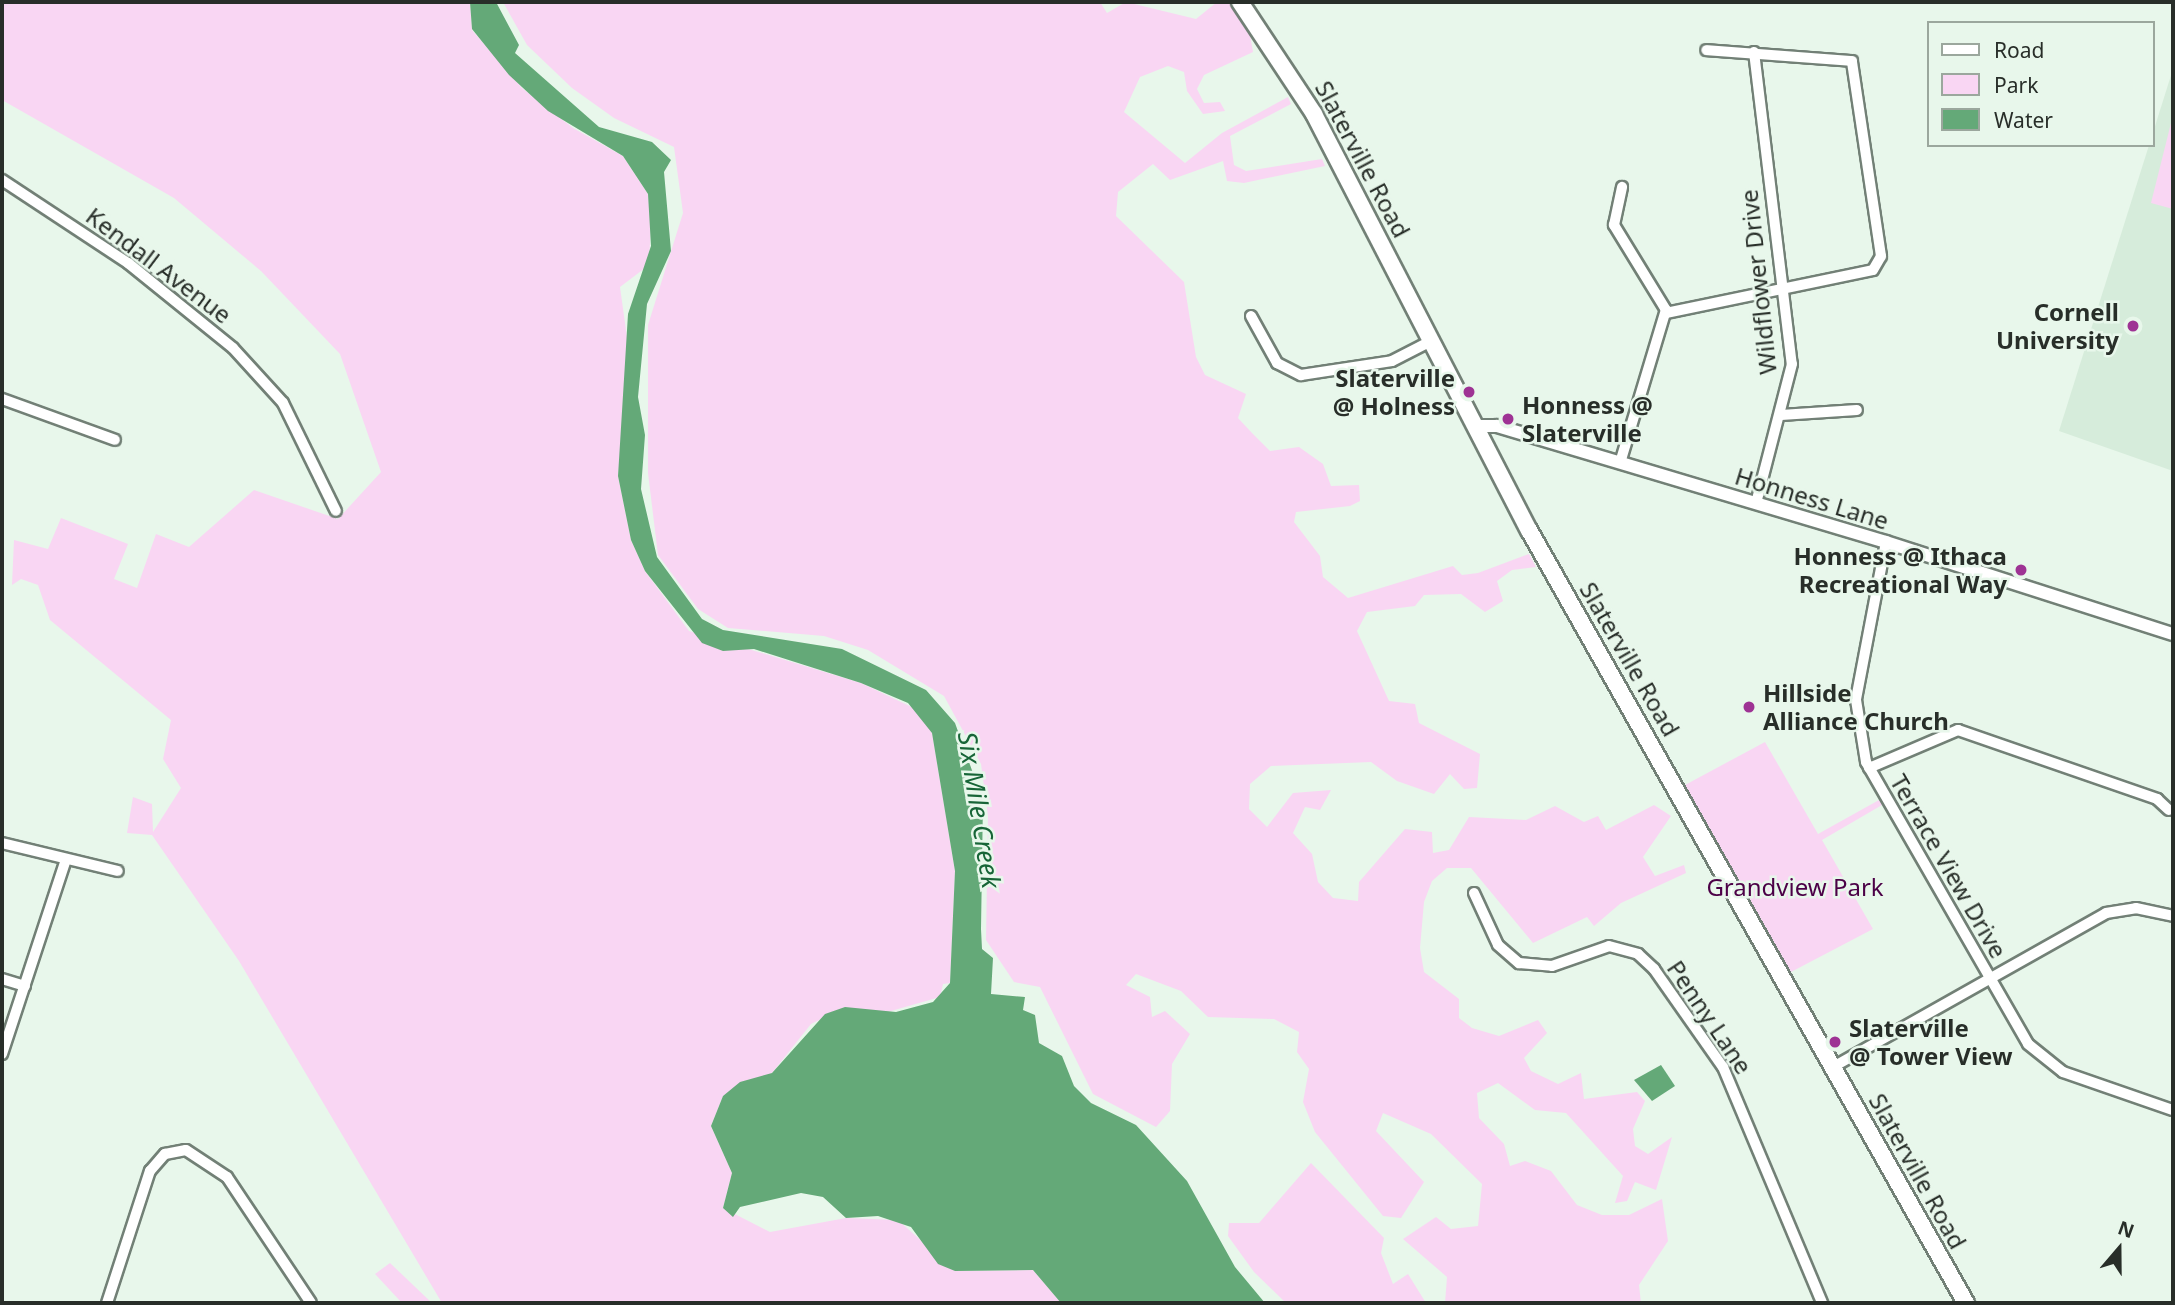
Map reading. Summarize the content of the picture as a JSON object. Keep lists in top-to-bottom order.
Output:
{
  "streets": {
    "highway": ["Slaterville Road"],
    "street": [
      "Kendall Avenue",
      "Wildflower Drive",
      "Honness Lane",
      "Terrace View Drive",
      "Penny Lane"
    ]
  },
  "crossings": [
    ["Slaterville Road", "Honness Lane"],
    ["Wildflower Drive", "Honness Lane"],
    ["Honness Lane", "Terrace View Drive"]
  ],
  "water": ["Six Mile Creek"],
  "parks": ["Grandview Park"],
  "places": [
    "Cornell University",
    "Slaterville @ Holness",
    "Honness @ Slaterville",
    "Honness @ Ithaca Recreational Way",
    "Hillside Alliance Church",
    "Slaterville @ Tower View"
  ],
  "legend": ["Road", "Park", "Water"],
  "north": "top"
}
